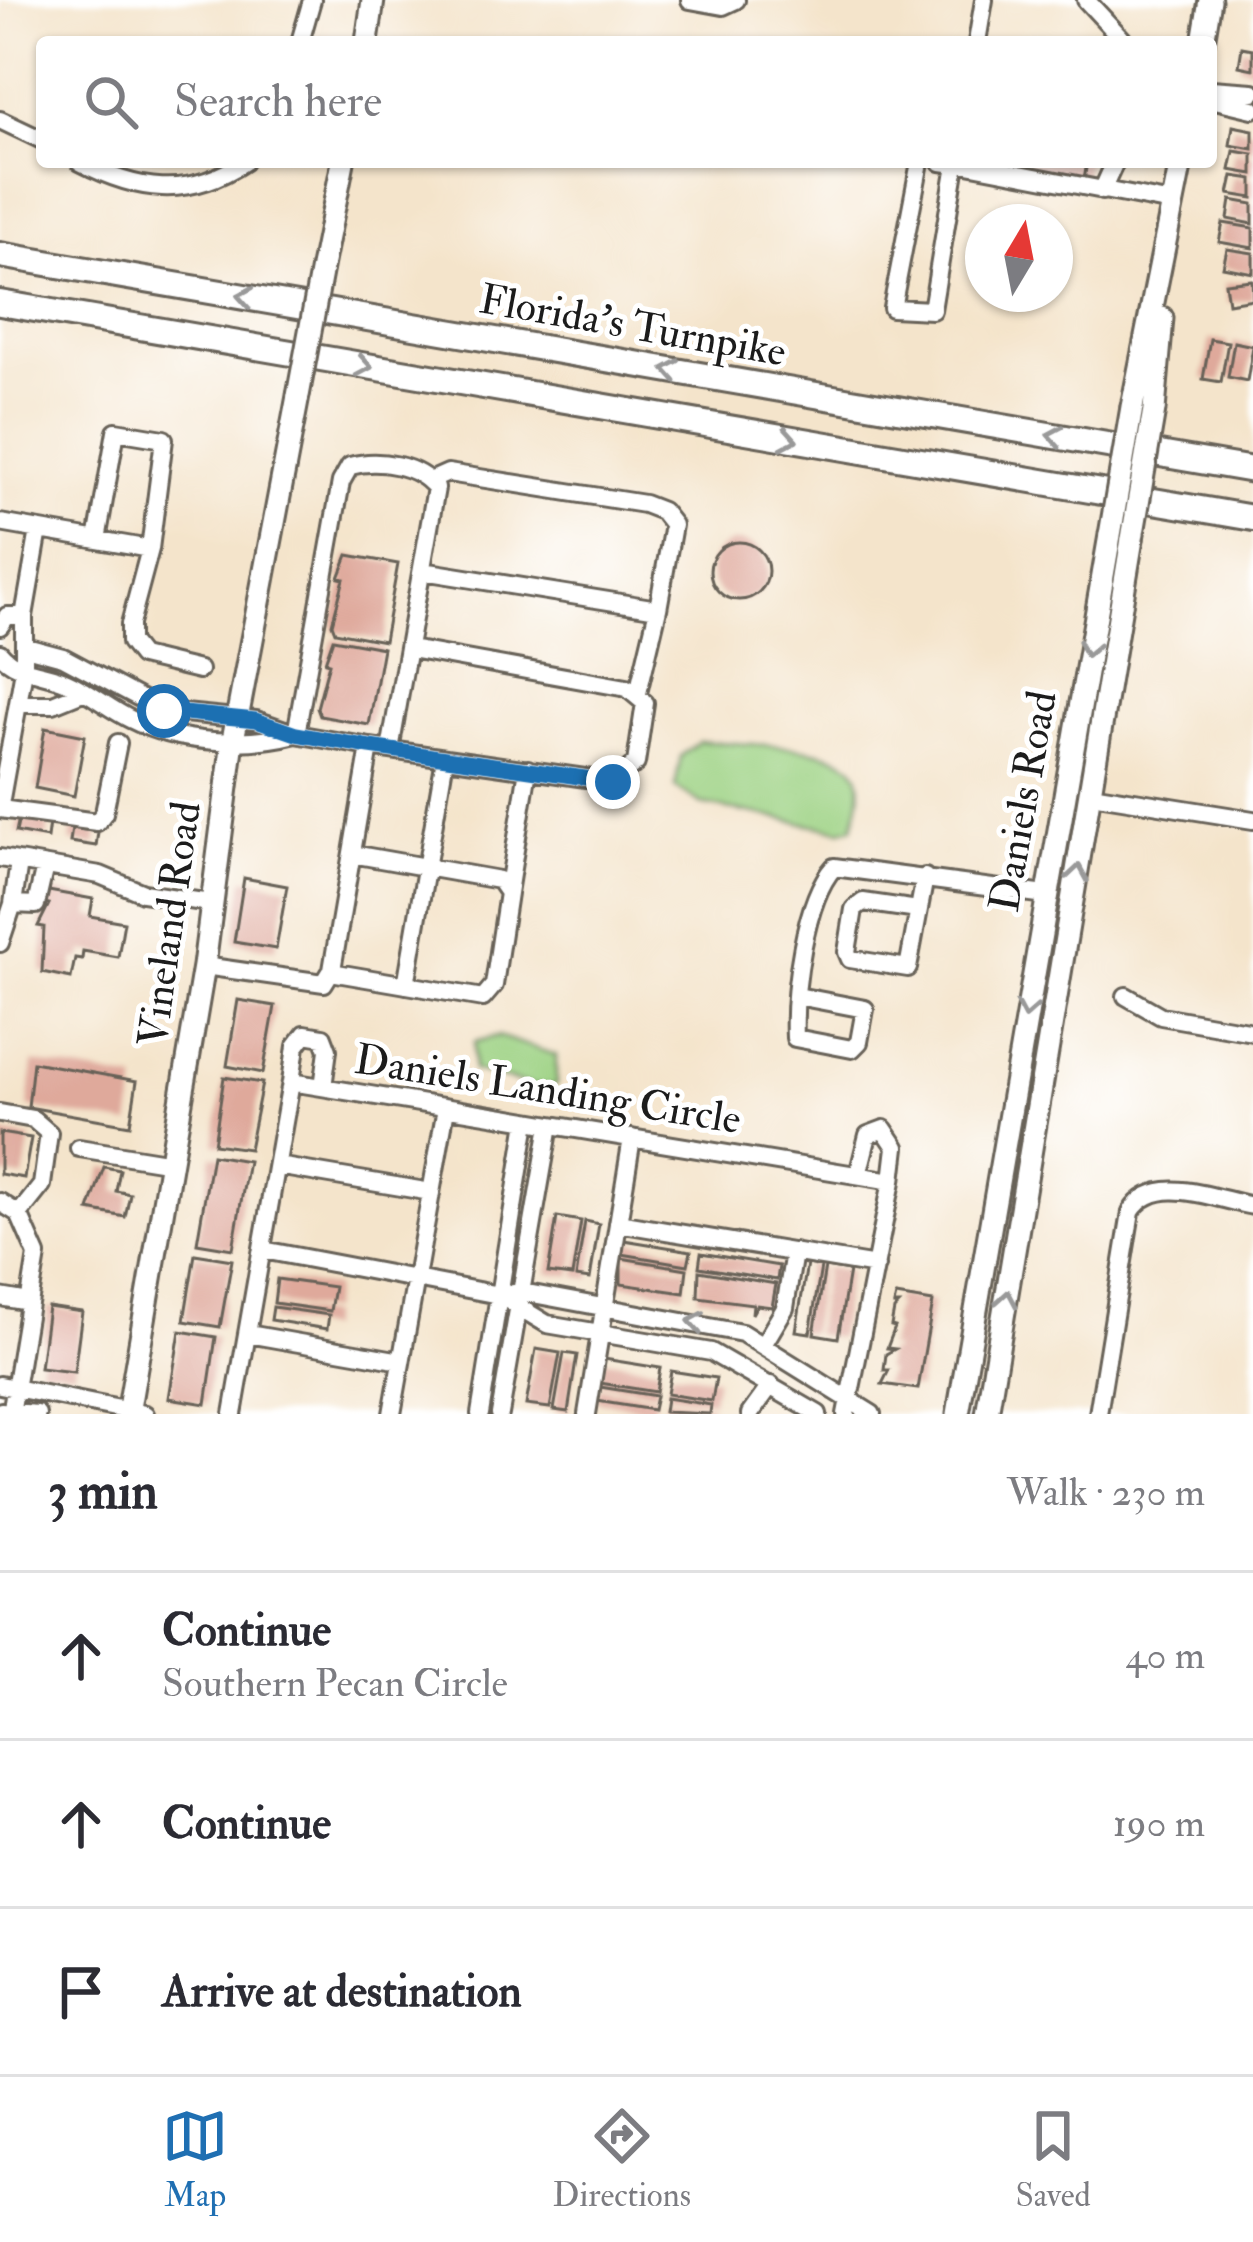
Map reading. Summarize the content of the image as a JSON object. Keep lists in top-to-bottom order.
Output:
{
  "streets": {
    "highway": ["Florida's Turnpike"],
    "main road": ["Daniels Road", "Vineland Road"],
    "street": ["Daniels Landing Circle"]
  },
  "north": "top",
  "page": {
    "search": "Search here",
    "heading": ["3 min", "Walk · 230 m"],
    "list": [
      ["Continue", "Southern Pecan Circle", "40 m"],
      ["Continue", "190 m"],
      "Arrive at destination"
    ],
    "nav": ["Map", "Directions", "Saved"]
  }
}
